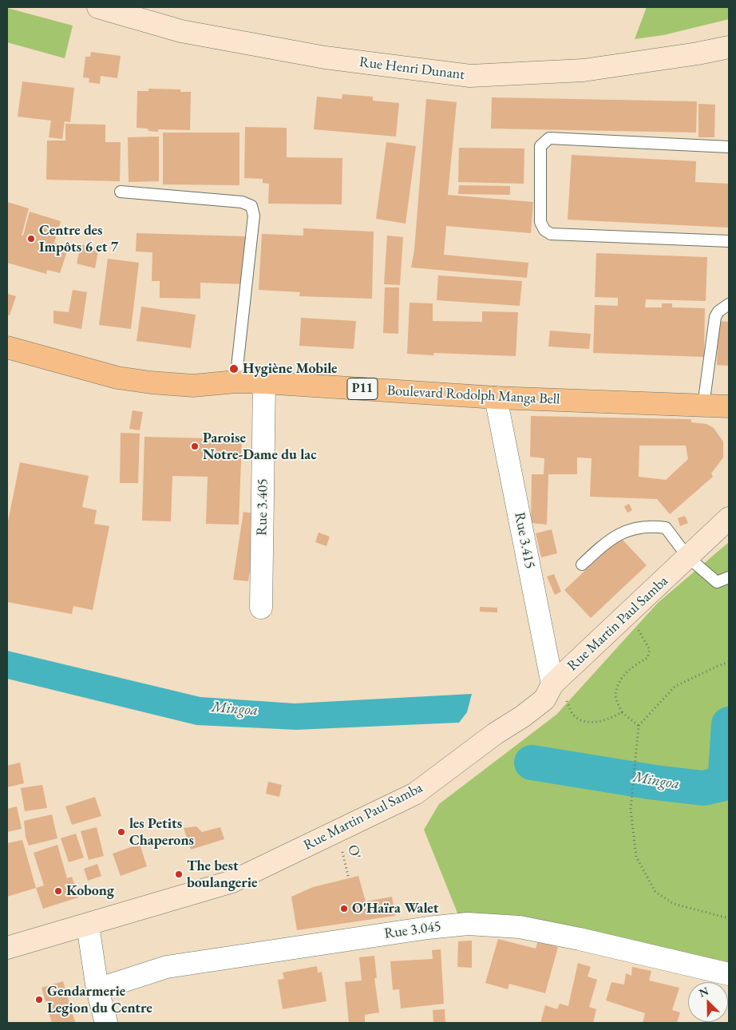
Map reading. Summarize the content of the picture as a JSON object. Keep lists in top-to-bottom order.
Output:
{
  "streets": {
    "main road": [
      "Rue Henri Dunant",
      "P11",
      "Boulevard Rodolph Manga Bell",
      "Rue Martin Paul Samba"
    ],
    "street": ["Rue 3.405", "Rue 3.415", "Rue 3.045"],
    "path": ["O'"]
  },
  "crossings": [
    ["Boulevard Rodolph Manga Bell", "Rue 3.405"],
    ["Boulevard Rodolph Manga Bell", "Rue 3.415"],
    ["Rue 3.415", "Rue Martin Paul Samba"],
    ["Rue Martin Paul Samba", "O'"]
  ],
  "water": ["Mingoa"],
  "places": [
    "Centre des Impôts 6 et 7",
    "Hygiène Mobile",
    "Paroise Notre-Dame du lac",
    "les Petits Chaperons",
    "The best boulangerie",
    "Kobong",
    "O'Haïra Walet",
    "Gendarmerie Legion du Centre"
  ],
  "north": "top left"
}
